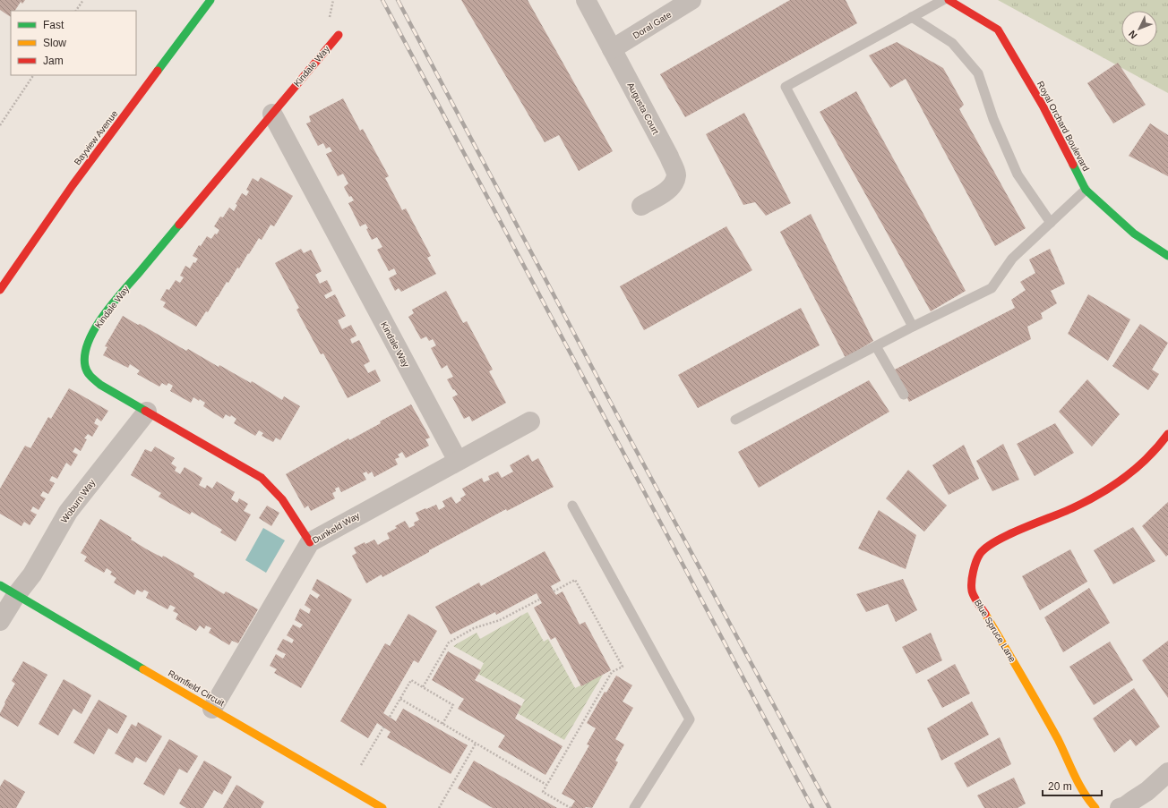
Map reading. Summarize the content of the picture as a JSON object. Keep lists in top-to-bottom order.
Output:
{
  "streets": {
    "street": [
      "Doral Gate",
      "Kindale Way",
      "Augusta Court",
      "Royal Orchard Boulevard",
      "Bayview Avenue",
      "Woburn Way",
      "Dunkeld Way",
      "Blue Spruce Lane",
      "Romfield Circuit"
    ]
  },
  "crossings": [
    ["Doral Gate", "Augusta Court"],
    ["Kindale Way", "Woburn Way"],
    ["Kindale Way", "Dunkeld Way"],
    ["Woburn Way", "Romfield Circuit"],
    ["Dunkeld Way", "Romfield Circuit"]
  ],
  "legend": ["Fast", "Slow", "Jam"],
  "scale_bar": "20 m",
  "north": "bottom left"
}
